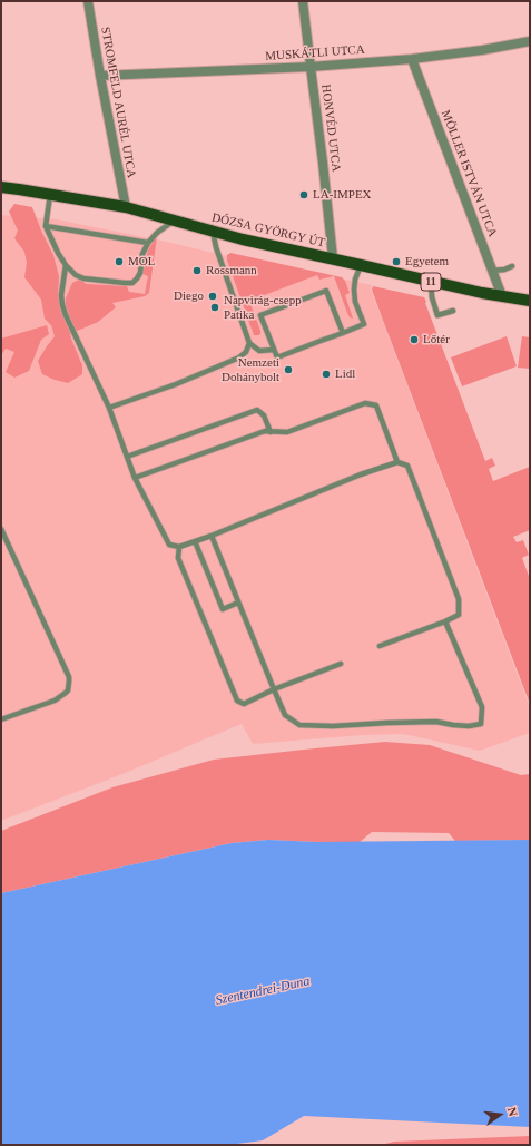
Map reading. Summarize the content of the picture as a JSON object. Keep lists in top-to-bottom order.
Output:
{
  "streets": {
    "main road": ["DÓZSA GYÖRGY ÚT", "11"],
    "street": [
      "MUSKÁTLI UTCA",
      "STROMFELD AURÉL UTCA",
      "HONVÉD UTCA",
      "MÖLLER ISTVÁN UTCA"
    ]
  },
  "crossings": [
    ["MUSKÁTLI UTCA", "STROMFELD AURÉL UTCA"],
    ["MUSKÁTLI UTCA", "HONVÉD UTCA"],
    ["MUSKÁTLI UTCA", "MÖLLER ISTVÁN UTCA"],
    ["STROMFELD AURÉL UTCA", "DÓZSA GYÖRGY ÚT"],
    ["HONVÉD UTCA", "DÓZSA GYÖRGY ÚT"],
    ["MÖLLER ISTVÁN UTCA", "DÓZSA GYÖRGY ÚT"]
  ],
  "water": ["Szentendrei-Duna"],
  "places": [
    "LA-IMPEX",
    "MOL",
    "Egyetem",
    "Rossmann",
    "Diego",
    "Napvirág-csepp Patika",
    "Lőtér",
    "Nemzeti Dohánybolt",
    "Lidl"
  ],
  "north": "right"
}
